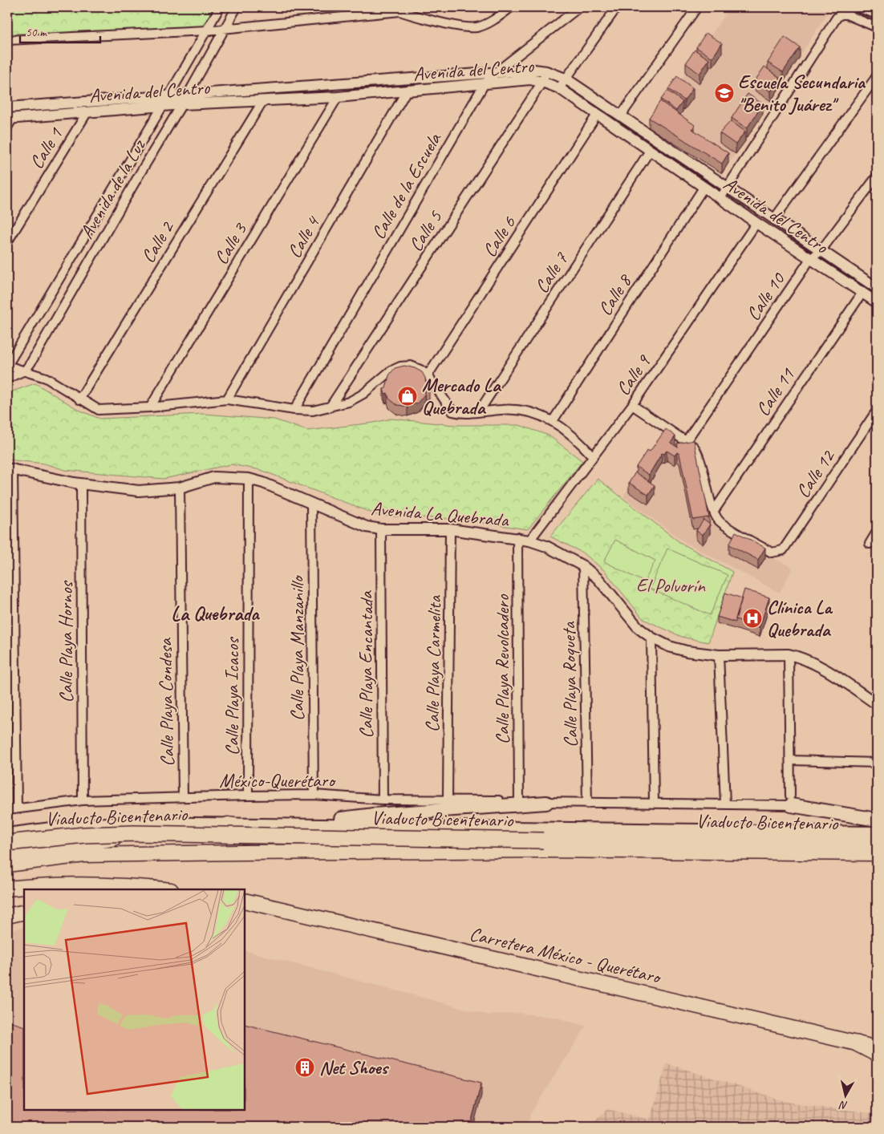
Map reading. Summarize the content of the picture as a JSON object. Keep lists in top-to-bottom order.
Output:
{
  "streets": {
    "highway": ["Viaducto Bicentenario", "Carretera México - Querétaro"],
    "street": [
      "Avenida del Centro",
      "Calle 1",
      "Calle de la Escuela",
      "Avenida de la Luz",
      "Calle 5",
      "Calle 6",
      "Calle 4",
      "Calle 2",
      "Calle 3",
      "Calle 7",
      "Calle 8",
      "Calle 10",
      "Calle 9",
      "Calle 11",
      "Calle 12",
      "Avenida La Quebrada",
      "Calle Playa Hornos",
      "Calle Playa Manzanillo",
      "Calle Playa Carmelita",
      "Calle Playa Encantada",
      "Calle Playa Revolcadero",
      "Calle Playa Roqueta",
      "Calle Playa Icacos",
      "Calle Playa Condesa",
      "México-Querétaro"
    ]
  },
  "crossings": [
    ["Avenida del Centro", "Calle 1"],
    ["Avenida del Centro", "Calle de la Escuela"],
    ["Avenida del Centro", "Avenida de la Luz"],
    ["Avenida del Centro", "Calle 5"],
    ["Avenida del Centro", "Calle 6"],
    ["Avenida del Centro", "Calle 4"],
    ["Avenida del Centro", "Calle 2"],
    ["Avenida del Centro", "Calle 3"],
    ["Avenida del Centro", "Calle 7"],
    ["Avenida del Centro", "Calle 8"],
    ["Avenida del Centro", "Calle 10"],
    ["Avenida del Centro", "Calle 9"],
    ["Avenida del Centro", "Calle 11"],
    ["Calle 9", "Avenida La Quebrada"],
    ["Calle 11", "Calle 12"],
    ["Avenida La Quebrada", "Calle Playa Hornos"],
    ["Avenida La Quebrada", "Calle Playa Manzanillo"],
    ["Avenida La Quebrada", "Calle Playa Carmelita"],
    ["Avenida La Quebrada", "Calle Playa Encantada"],
    ["Avenida La Quebrada", "Calle Playa Revolcadero"],
    ["Avenida La Quebrada", "Calle Playa Roqueta"],
    ["Avenida La Quebrada", "Calle Playa Icacos"],
    ["Avenida La Quebrada", "Calle Playa Condesa"],
    ["Calle Playa Hornos", "México-Querétaro"],
    ["Calle Playa Manzanillo", "México-Querétaro"],
    ["Calle Playa Carmelita", "México-Querétaro"],
    ["Calle Playa Encantada", "México-Querétaro"],
    ["Calle Playa Revolcadero", "México-Querétaro"],
    ["Calle Playa Roqueta", "México-Querétaro"],
    ["Calle Playa Icacos", "México-Querétaro"],
    ["Calle Playa Condesa", "México-Querétaro"]
  ],
  "districts": ["La Quebrada"],
  "parks": ["El Polvorín"],
  "places": {
    "school or university": ["Escuela Secundaria \"Benito Juárez\""],
    "shop": ["Mercado La Quebrada"],
    "hospital": ["Clínica La Quebrada"],
    "building": ["Net Shoes"]
  },
  "scale_bar": "50 m",
  "north": "bottom"
}
